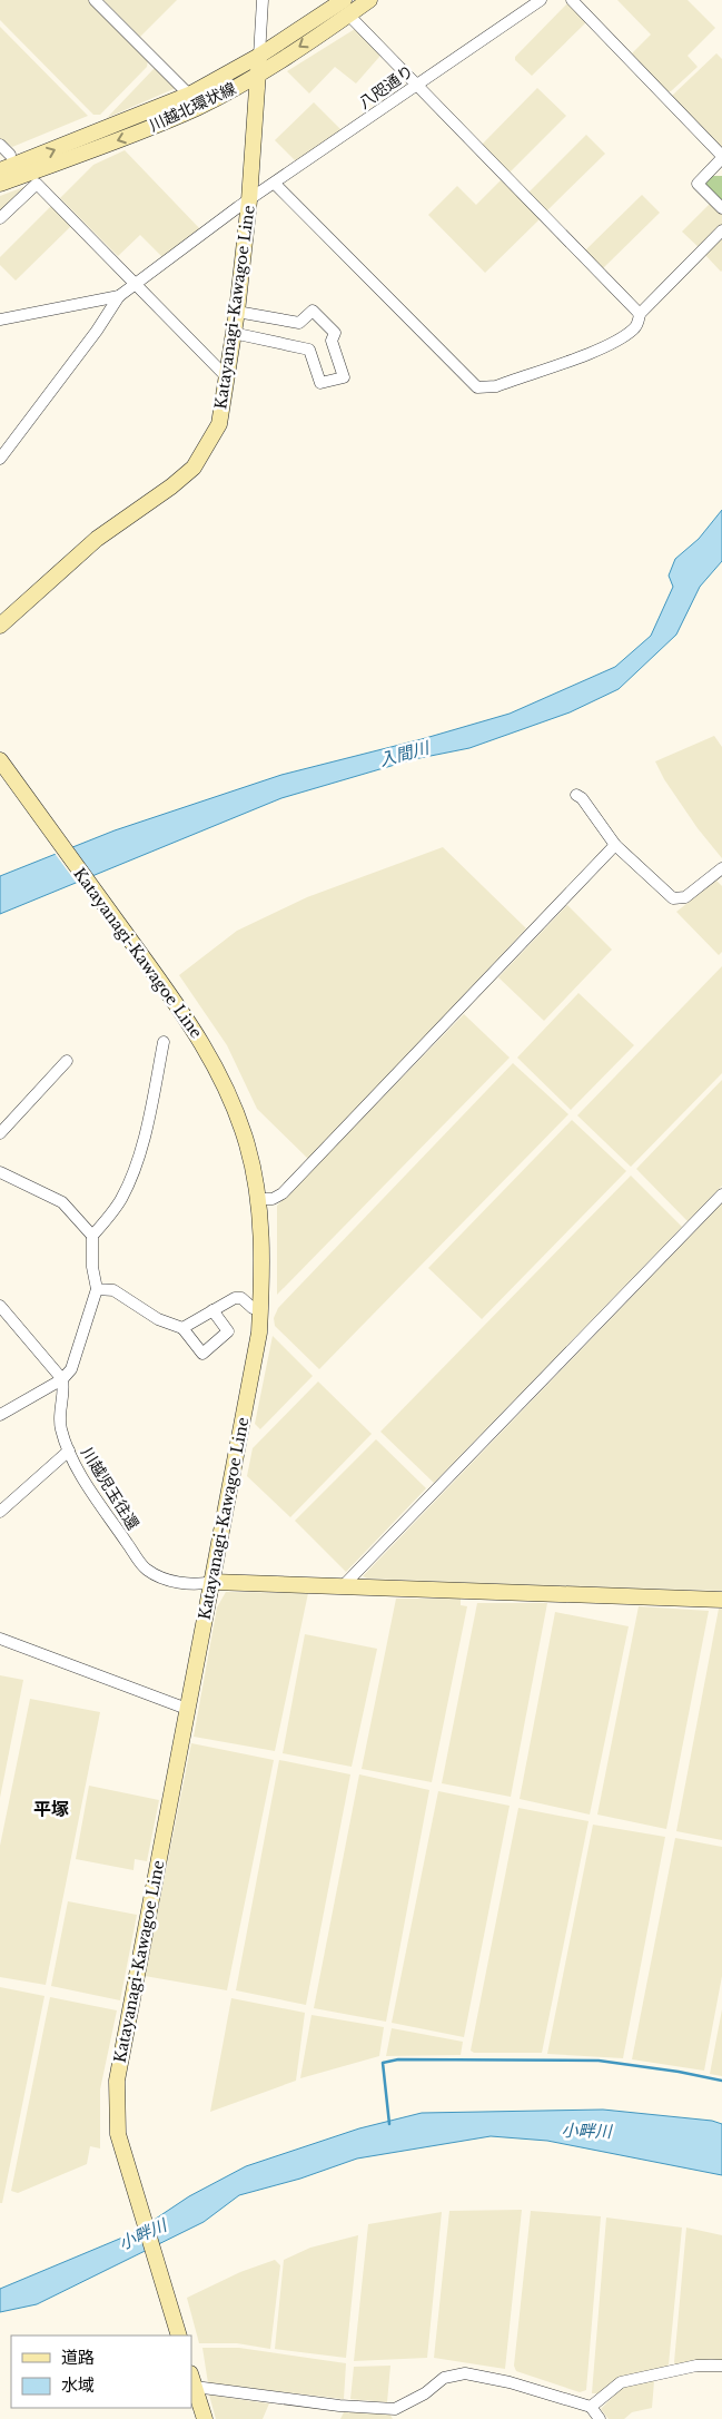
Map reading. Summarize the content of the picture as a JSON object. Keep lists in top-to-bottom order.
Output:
{
  "streets": {
    "main road": ["川越北環状線", "Katayanagi-Kawagoe Line"],
    "street": ["八咫通り", "川越児玉往還"]
  },
  "crossings": [
    ["八咫通り", "Katayanagi-Kawagoe Line"],
    ["川越北環状線", "Katayanagi-Kawagoe Line"],
    ["Katayanagi-Kawagoe Line", "川越児玉往還"]
  ],
  "districts": ["平塚"],
  "water": ["入間川", "小畔川"],
  "legend": ["道路", "水域"]
}
